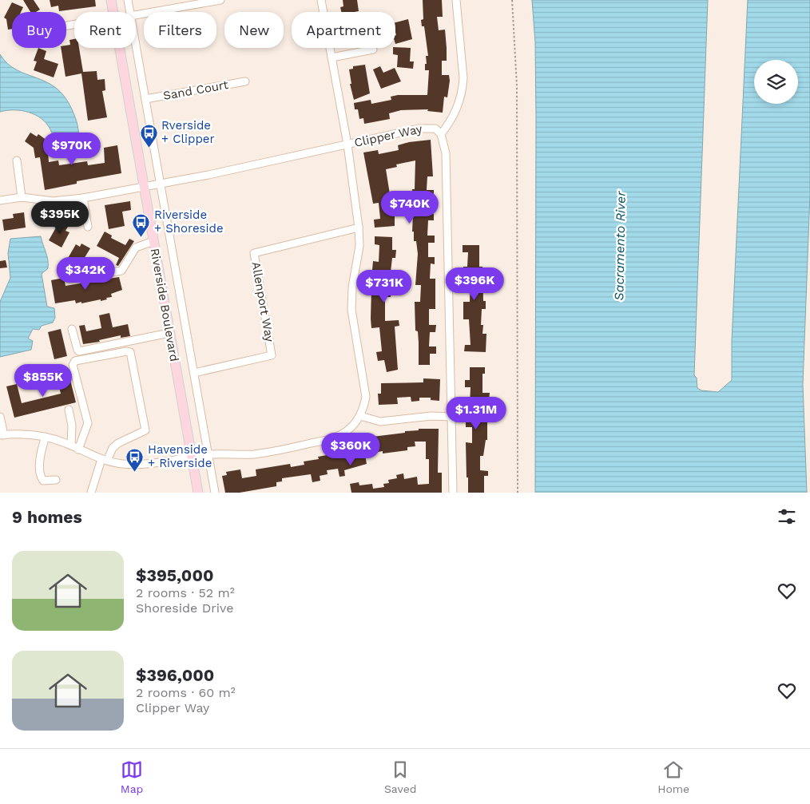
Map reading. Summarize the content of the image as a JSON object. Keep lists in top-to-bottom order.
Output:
{
  "streets": {
    "main road": ["Riverside Boulevard"],
    "street": ["Sand Court", "Clipper Way", "Allenport Way"]
  },
  "crossings": [
    ["Clipper Way", "Riverside Boulevard"]
  ],
  "water": ["Sacramento River"],
  "places": {
    "bus stop": ["Rverside + Clipper", "Riverside + Shoreside", "Havenside + Riverside"]
  },
  "page": {
    "chip": [
      "Buy",
      "Rent",
      "Filters",
      "New",
      "Apartment"
    ],
    "price": [
      "$970K",
      "$740K",
      "$395K",
      "$342K",
      "$396K",
      "$731K",
      "$855K",
      "$1.31M",
      "$360K"
    ],
    "heading": "9 homes",
    "list": [
      {
        "name": "$395,000",
        "note": "2 rooms · 52 m² · Shoreside Drive"
      },
      {
        "name": "$396,000",
        "note": "2 rooms · 60 m² · Clipper Way"
      }
    ],
    "tabs": ["Map", "Saved", "Home"]
  }
}
